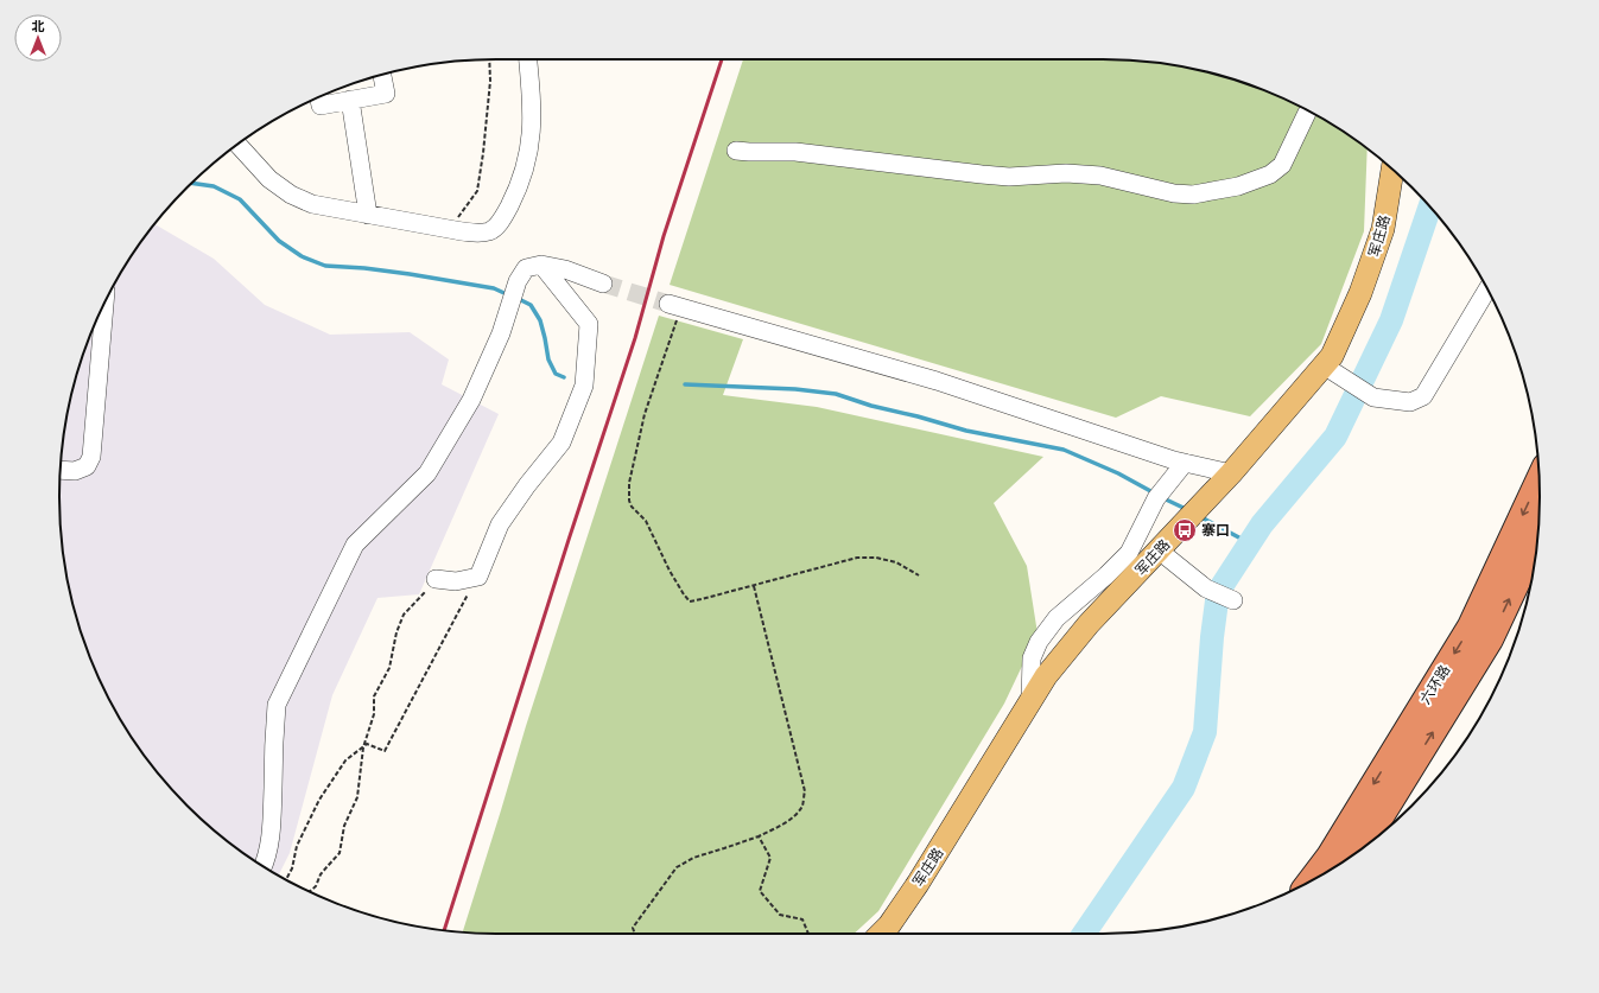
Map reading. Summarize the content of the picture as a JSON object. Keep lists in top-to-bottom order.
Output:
{
  "streets": {
    "highway": ["六环路"],
    "main road": ["军庄路"]
  },
  "places": {
    "bus stop": ["寨口"]
  },
  "north": "top"
}
